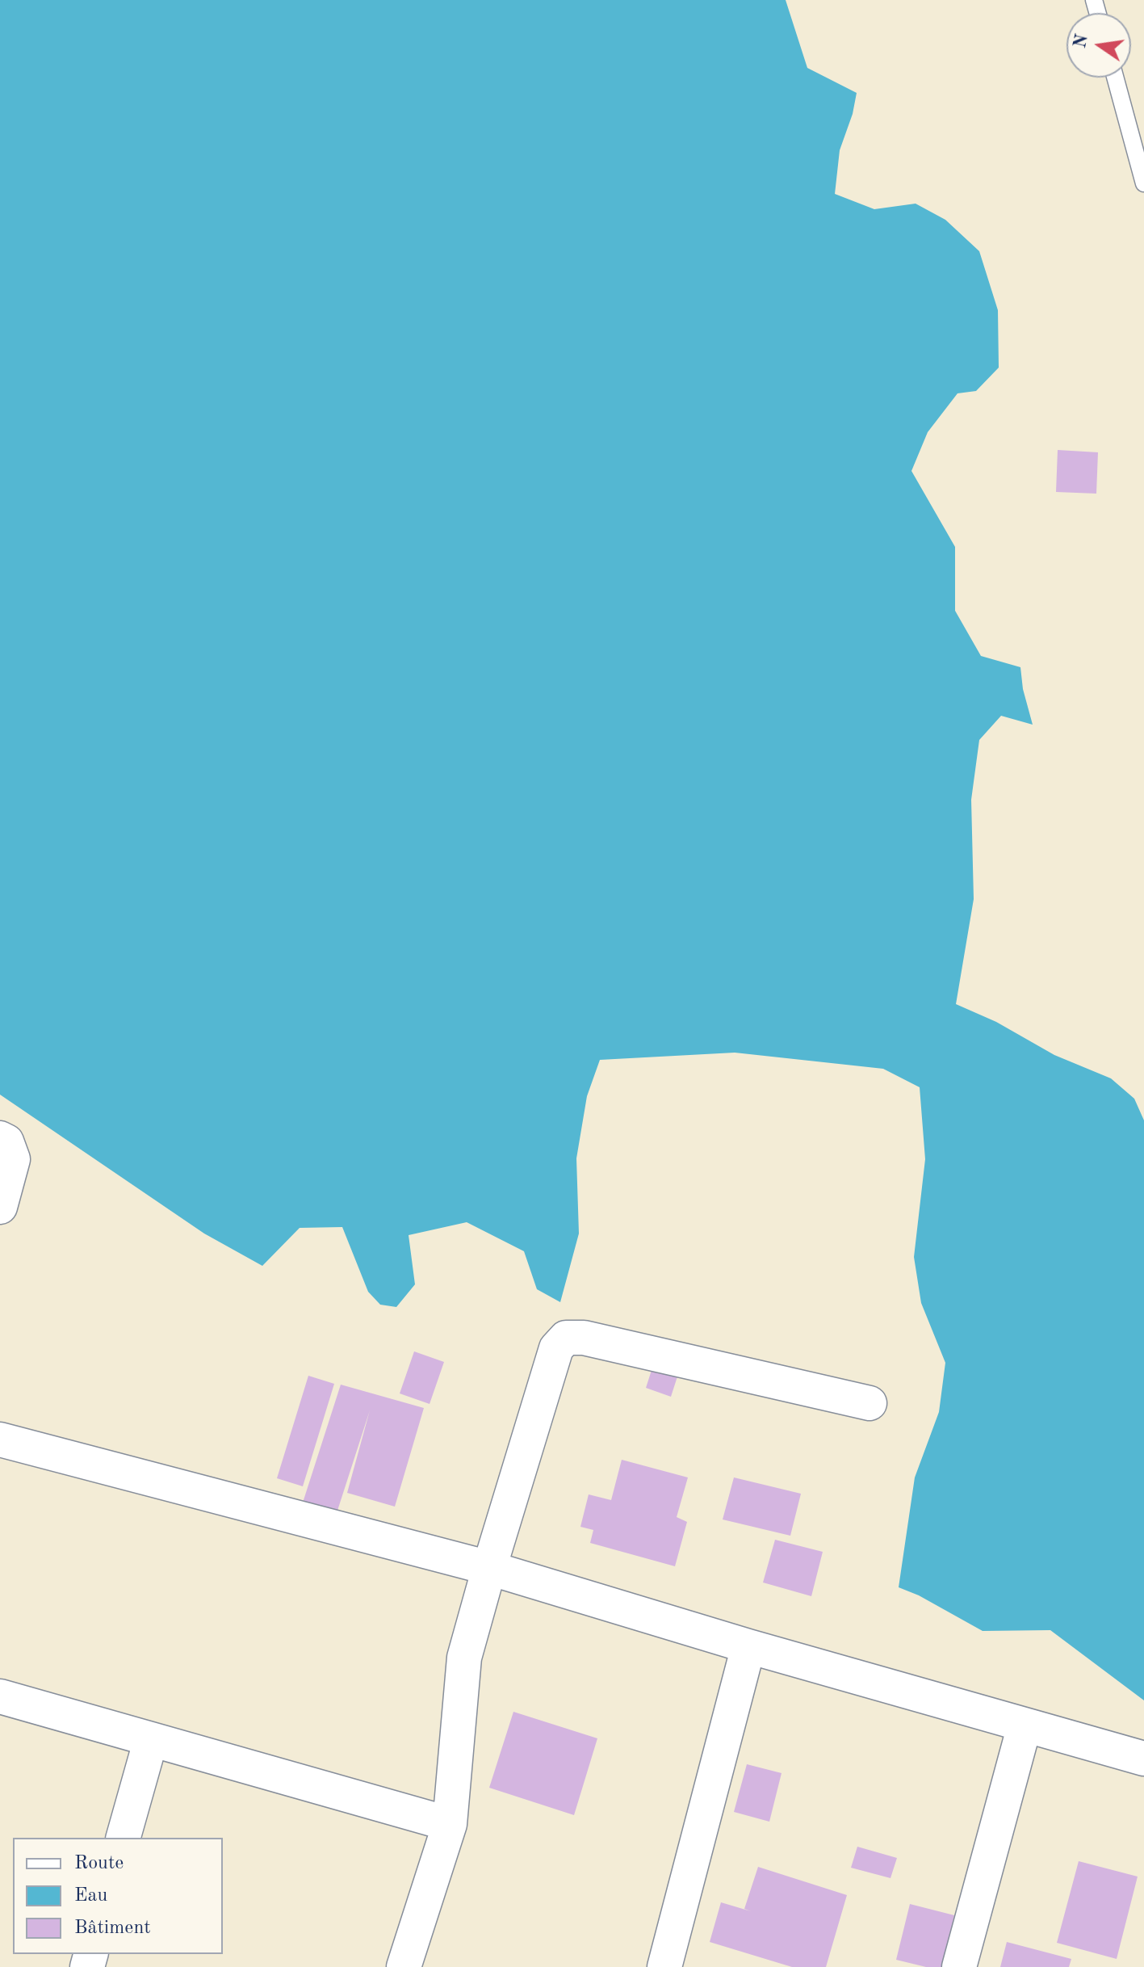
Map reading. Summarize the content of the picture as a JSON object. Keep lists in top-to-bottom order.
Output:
{
  "legend": ["Route", "Eau", "Bâtiment"],
  "north": "left"
}
